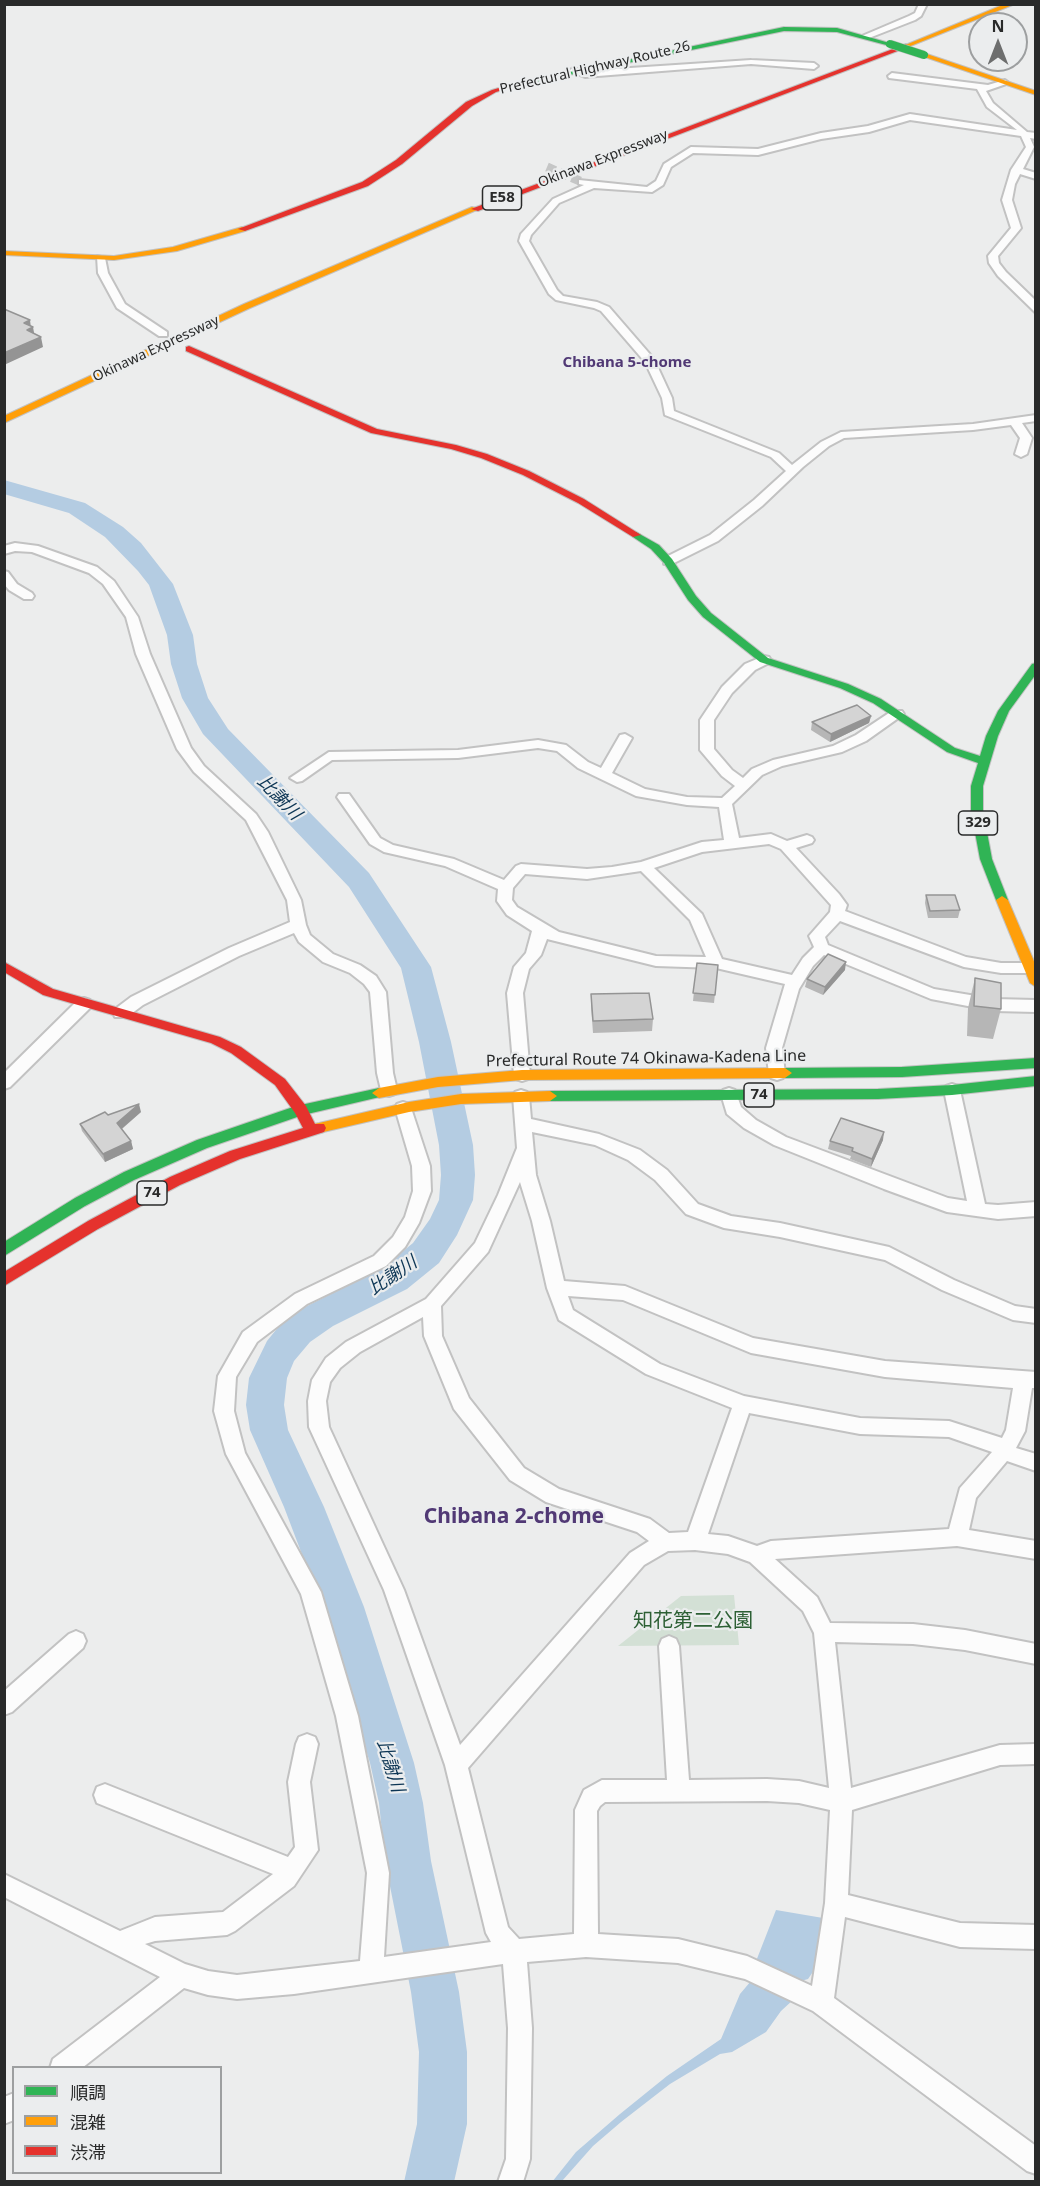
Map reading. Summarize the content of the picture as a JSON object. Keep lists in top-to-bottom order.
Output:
{
  "streets": {
    "main road": [
      "Prefectural Highway Route 26",
      "Okinawa Expressway",
      "E58",
      "329",
      "Prefectural Route 74 Okinawa-Kadena Line",
      "74"
    ]
  },
  "districts": ["Chibana 5-chome", "Chibana 2-chome"],
  "water": ["比謝川"],
  "parks": ["知花第二公園"],
  "legend": ["順調", "混雑", "渋滞"],
  "north": "top"
}
